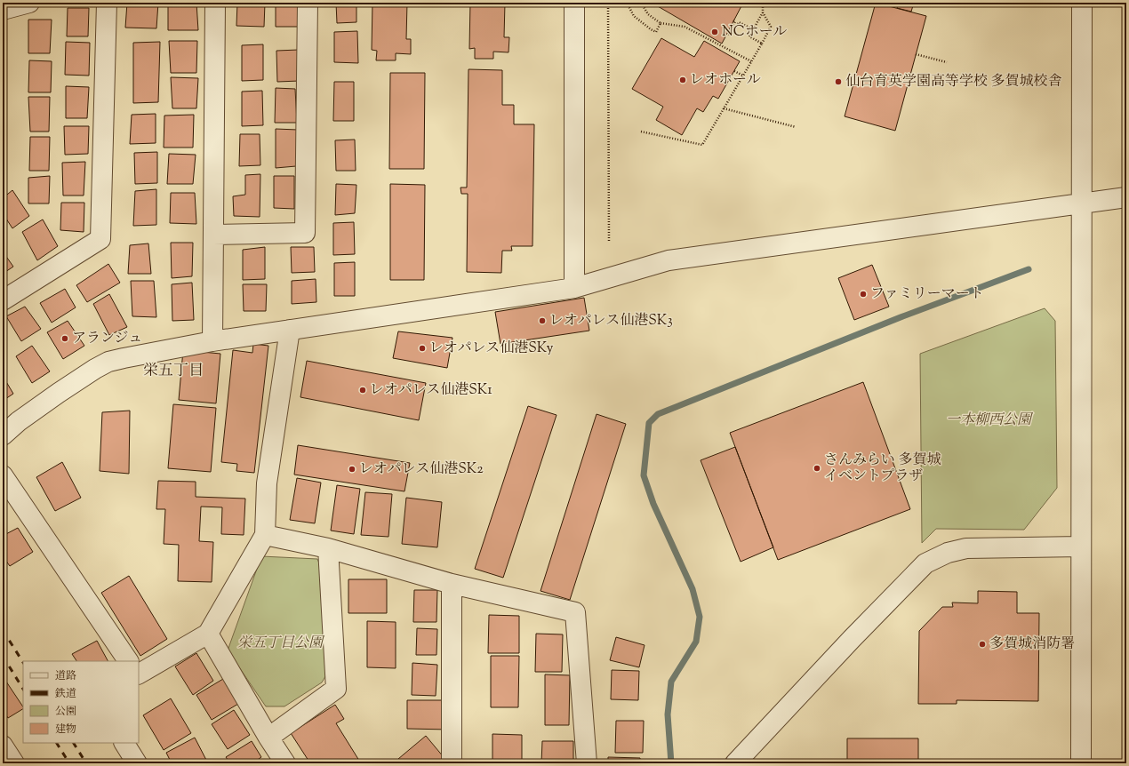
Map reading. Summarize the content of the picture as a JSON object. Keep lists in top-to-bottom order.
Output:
{
  "districts": ["栄五丁目"],
  "parks": ["一本柳西公園", "栄五丁目公園"],
  "places": [
    "NCホール",
    "レオホール",
    "仙台育英学園高等学校 多賀城校舎",
    "ファミリーマート",
    "レオパレス仙港SK3",
    "アランジュ",
    "レオパレス仙港SKy",
    "レオパレス仙港SK1",
    "さんみらい 多賀城 イベントプラザ",
    "レオパレス仙港SK2",
    "多賀城消防署"
  ],
  "legend": [
    "道路",
    "鉄道",
    "公園",
    "建物"
  ]
}
